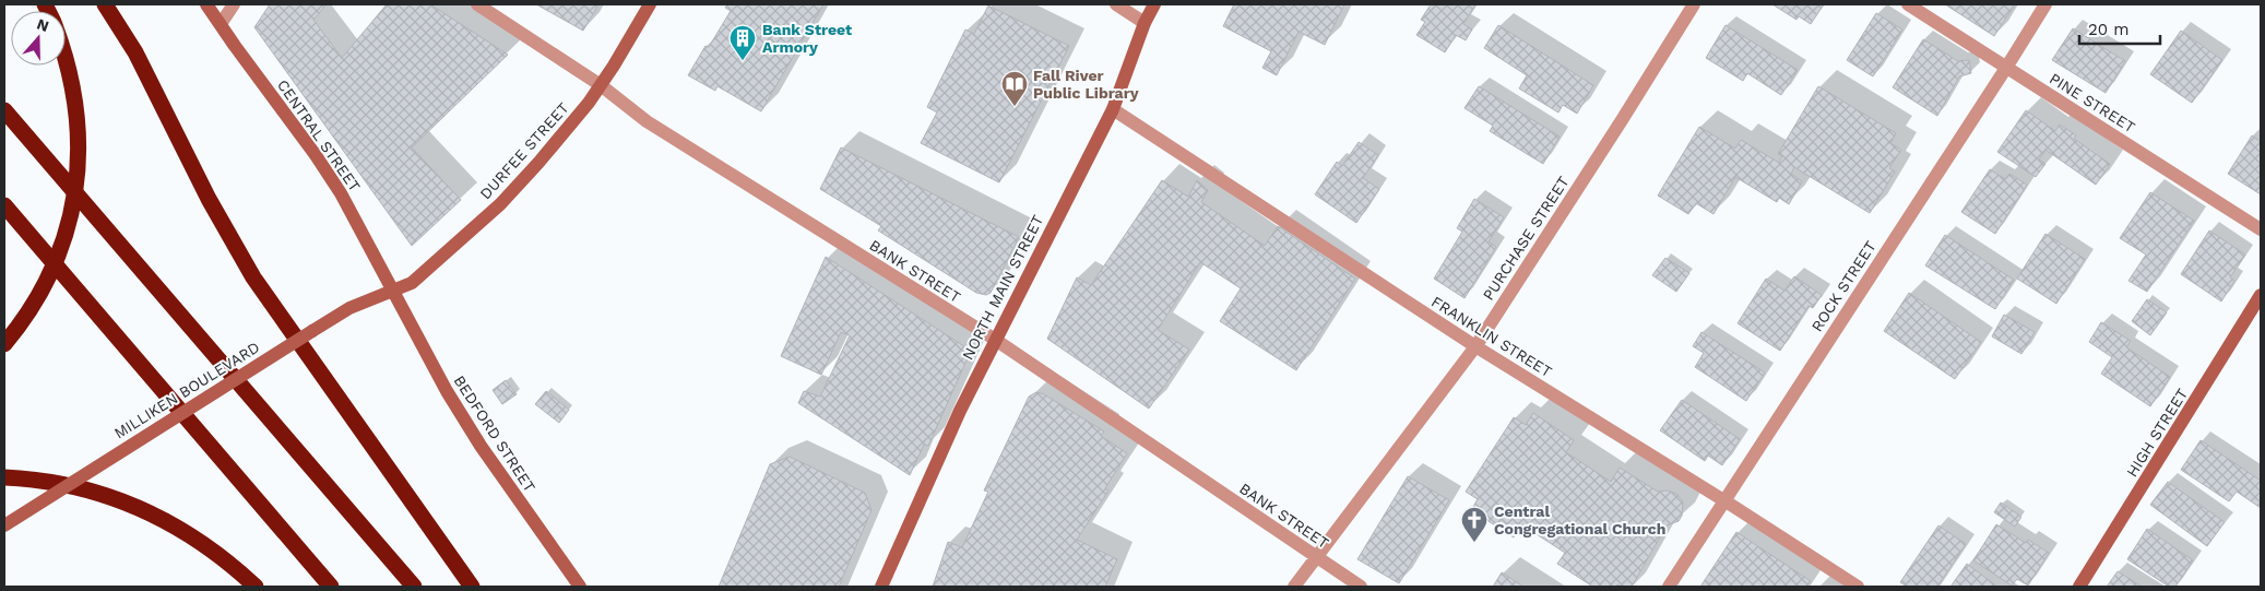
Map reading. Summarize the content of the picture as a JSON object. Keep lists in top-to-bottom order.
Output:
{
  "streets": {
    "main road": [
      "CENTRAL STREET",
      "DURFEE STREET",
      "NORTH MAIN STREET",
      "MILLIKEN BOULEVARD",
      "HIGH STREET",
      "BEDFORD STREET"
    ],
    "street": [
      "PINE STREET",
      "PURCHASE STREET",
      "BANK STREET",
      "ROCK STREET",
      "FRANKLIN STREET"
    ]
  },
  "crossings": [
    ["PINE STREET", "ROCK STREET"],
    ["CENTRAL STREET", "DURFEE STREET"],
    ["CENTRAL STREET", "MILLIKEN BOULEVARD"],
    ["CENTRAL STREET", "BEDFORD STREET"],
    ["DURFEE STREET", "BANK STREET"],
    ["DURFEE STREET", "MILLIKEN BOULEVARD"],
    ["DURFEE STREET", "BEDFORD STREET"],
    ["PURCHASE STREET", "BANK STREET"],
    ["PURCHASE STREET", "FRANKLIN STREET"],
    ["BANK STREET", "NORTH MAIN STREET"],
    ["ROCK STREET", "FRANKLIN STREET"],
    ["NORTH MAIN STREET", "FRANKLIN STREET"],
    ["MILLIKEN BOULEVARD", "BEDFORD STREET"]
  ],
  "places": {
    "building": ["Bank Street Armory"],
    "library": ["Fall River Public Library"],
    "church": ["Central Congregational Church"]
  },
  "scale_bar": "20 m",
  "north": "top"
}
